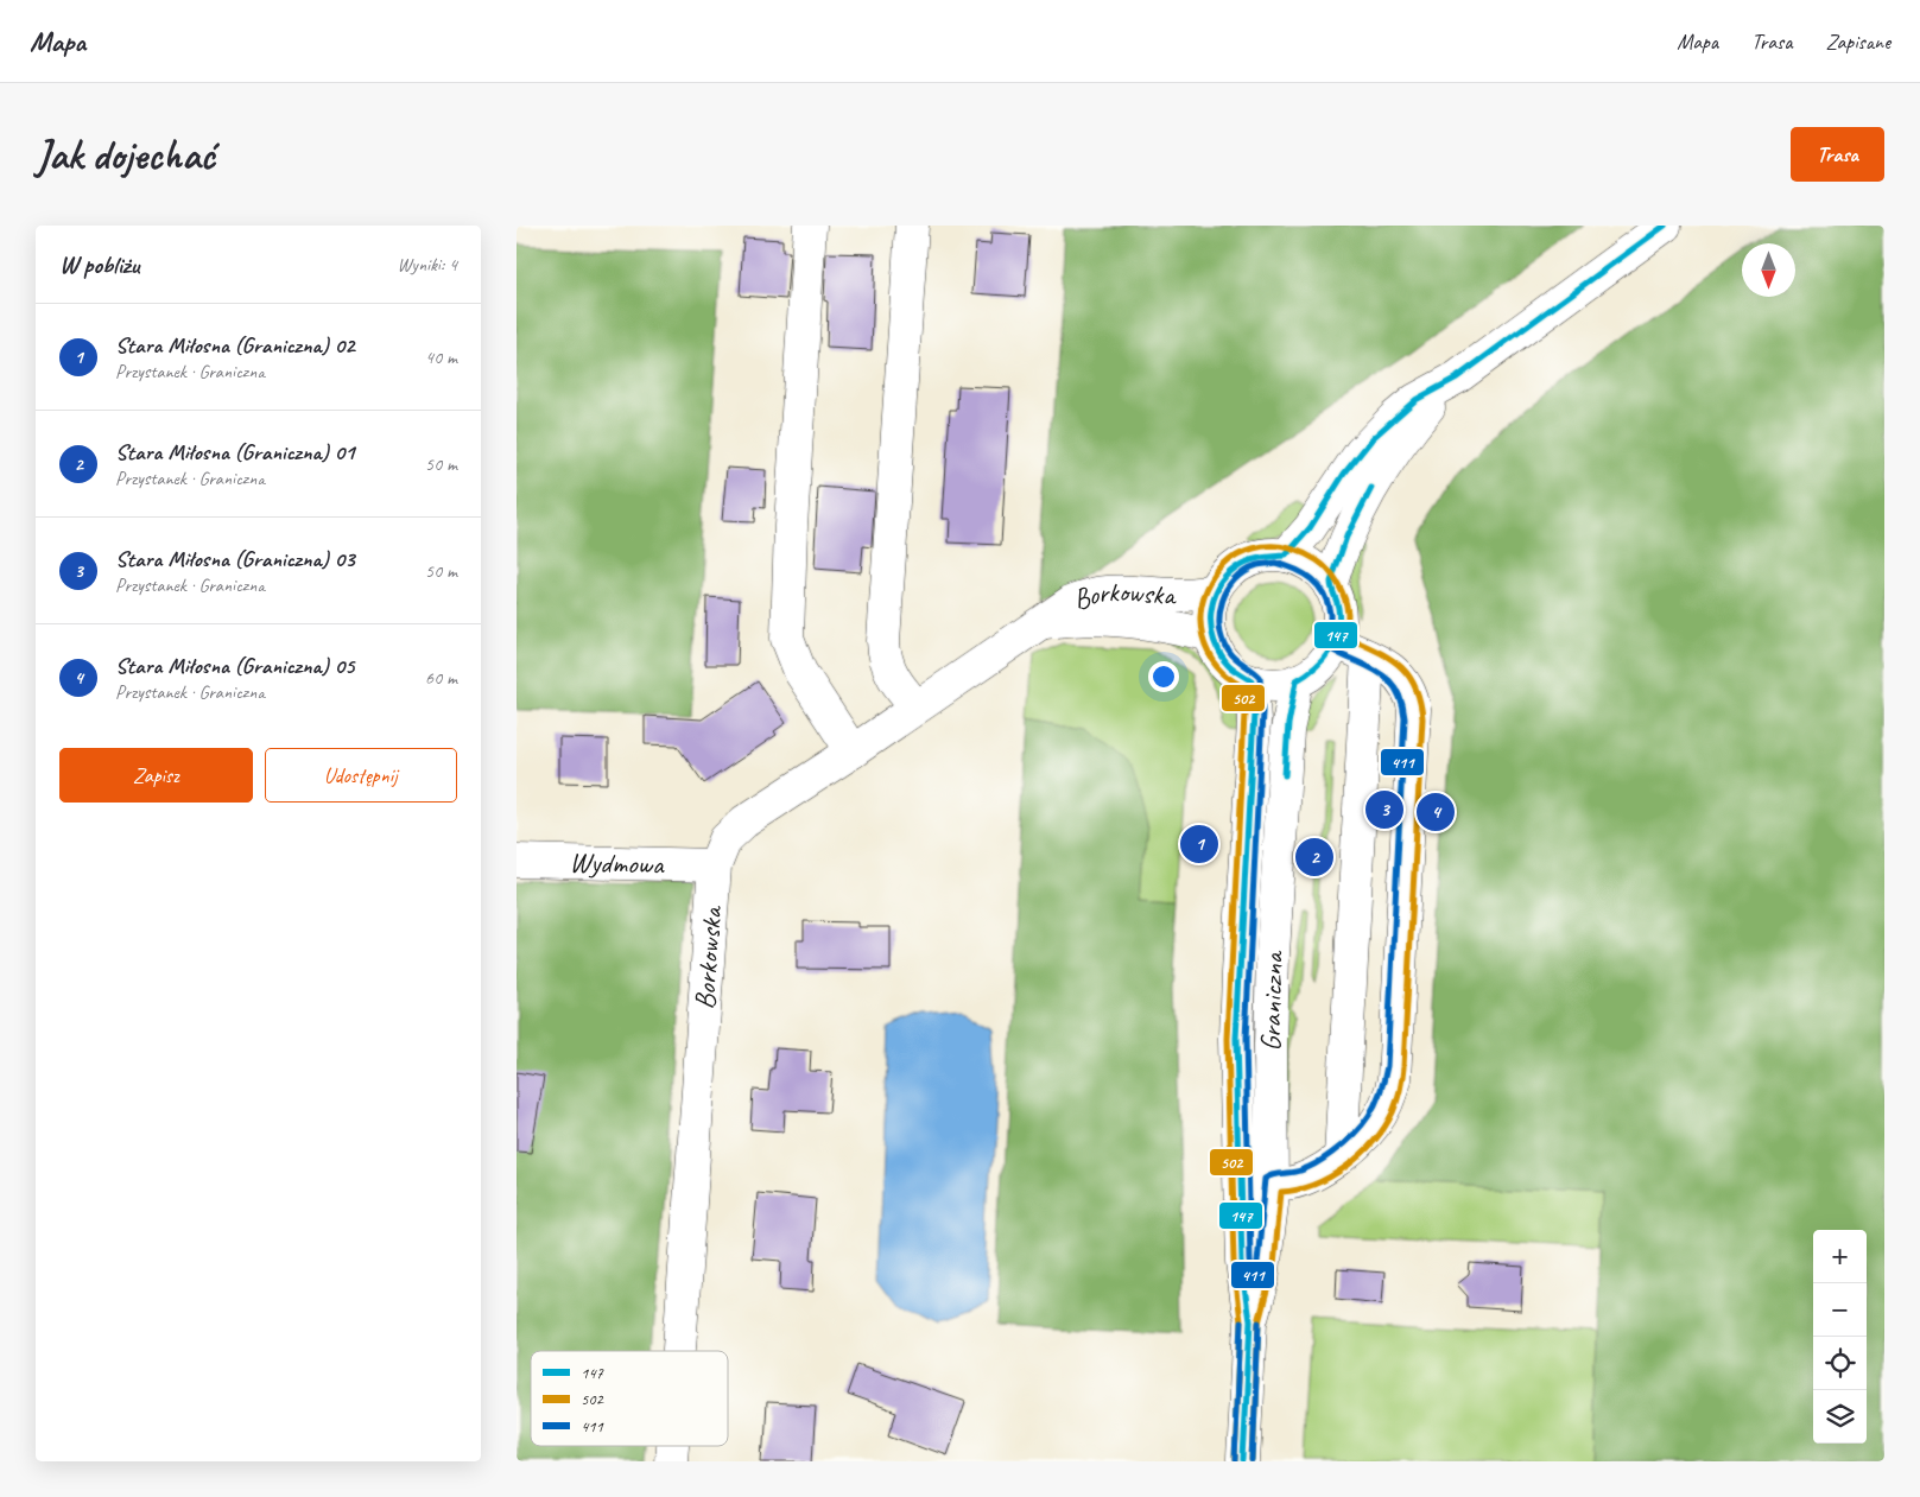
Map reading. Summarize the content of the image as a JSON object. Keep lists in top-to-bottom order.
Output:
{
  "streets": {
    "street": ["Borkowska", "Wydmowa", "Graniczna"]
  },
  "crossings": [
    ["Borkowska", "Wydmowa"],
    ["Borkowska", "Graniczna"]
  ],
  "lines": ["transit line 147", "transit line 502", "transit line 411"],
  "legend": ["147", "502", "411"],
  "north": "bottom",
  "page": {
    "header": "Mapa",
    "nav": ["Mapa", "Trasa", "Zapisane"],
    "buttons": [
      "Trasa",
      ["Zapisz", "Udostępnij"]
    ],
    "title": "Jak dojechać",
    "heading": ["W pobliżu", "Wyniki: 4"],
    "list": [
      {
        "mark": "1",
        "name": "Stara Miłosna (Graniczna) 02",
        "note": "Przystanek · Graniczna",
        "value": "40 m"
      },
      {
        "mark": "2",
        "name": "Stara Miłosna (Graniczna) 01",
        "note": "Przystanek · Graniczna",
        "value": "50 m"
      },
      {
        "mark": "3",
        "name": "Stara Miłosna (Graniczna) 03",
        "note": "Przystanek · Graniczna",
        "value": "50 m"
      },
      {
        "mark": "4",
        "name": "Stara Miłosna (Graniczna) 05",
        "note": "Przystanek · Graniczna",
        "value": "60 m"
      }
    ],
    "pins": [
      "3",
      "4",
      "1",
      "2"
    ],
    "map_buttons": ["+", "−"]
  }
}
